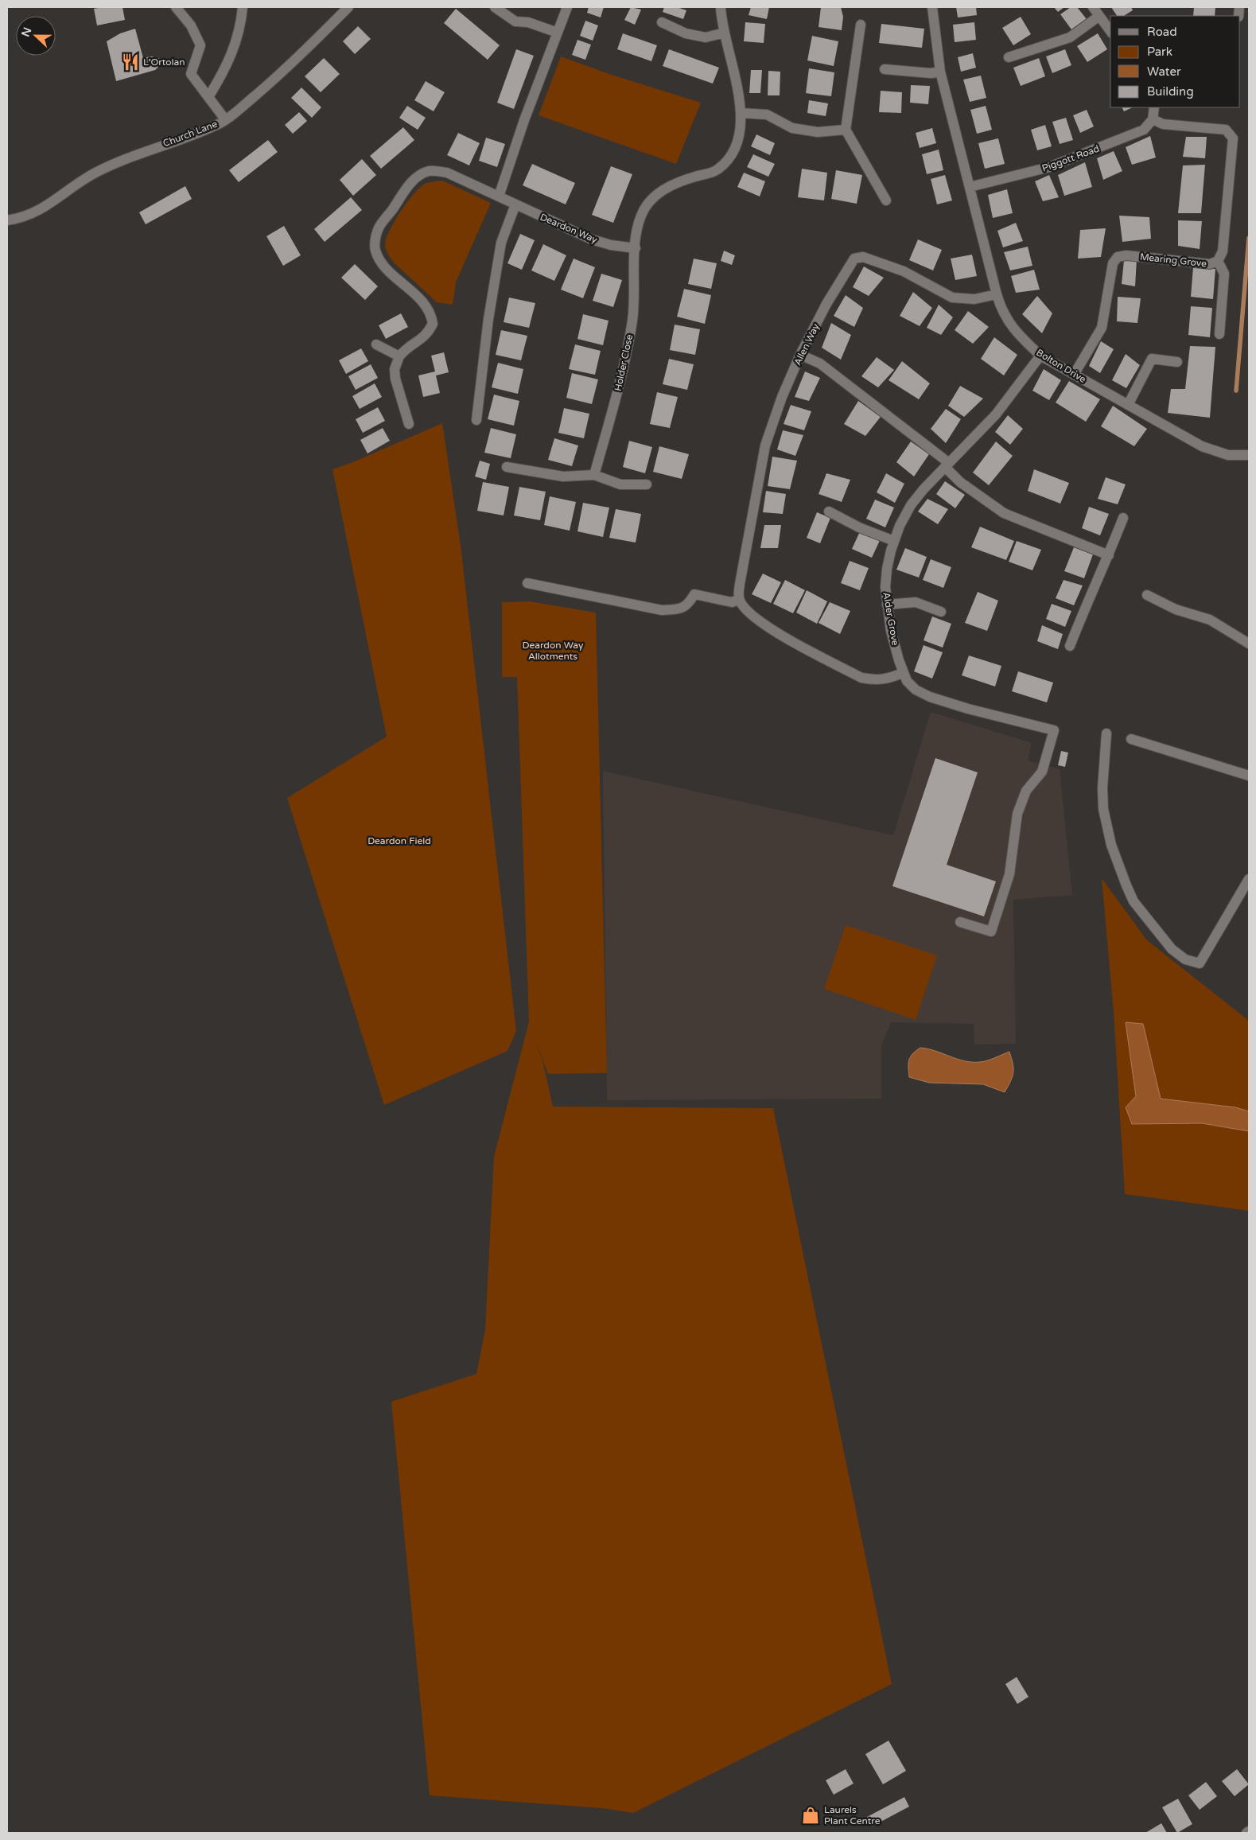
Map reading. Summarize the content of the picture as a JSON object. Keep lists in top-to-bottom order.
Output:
{
  "streets": {
    "street": [
      "Church Lane",
      "Piggott Road",
      "Deardon Way",
      "Mearing Grove",
      "Allen Way",
      "Holder Close",
      "Bolton Drive",
      "Alder Grove"
    ]
  },
  "crossings": [
    ["Piggott Road", "Mearing Grove"],
    ["Piggott Road", "Bolton Drive"],
    ["Deardon Way", "Holder Close"],
    ["Mearing Grove", "Bolton Drive"],
    ["Allen Way", "Bolton Drive"],
    ["Bolton Drive", "Alder Grove"]
  ],
  "parks": ["Deardon Way Allotments", "Deardon Field"],
  "places": {
    "restaurant": ["L'Ortolan"],
    "shop": ["Laurels Plant Centre"]
  },
  "legend": [
    "Road",
    "Park",
    "Water",
    "Building"
  ],
  "north": "left"
}
